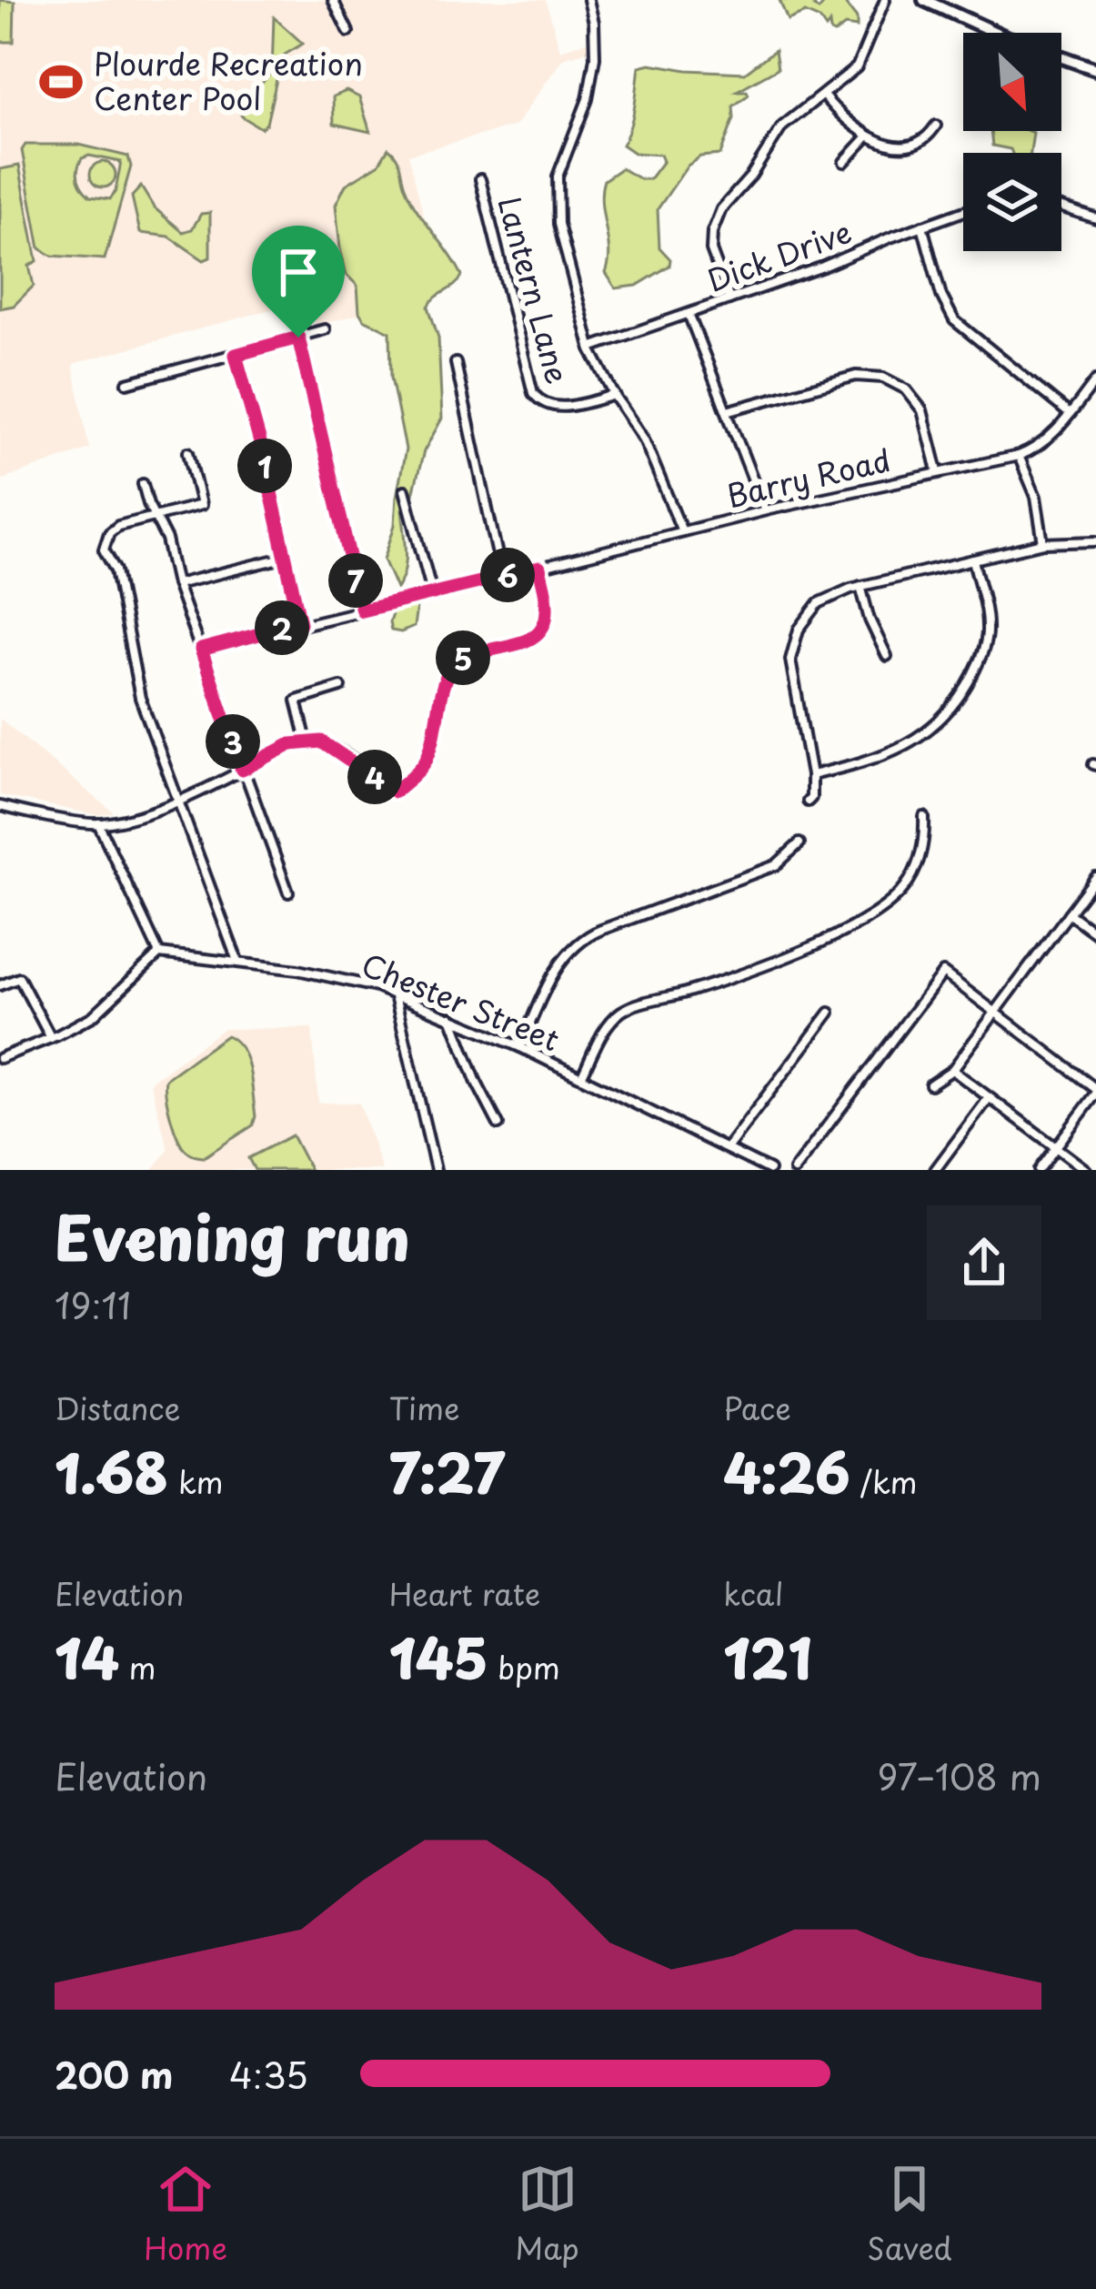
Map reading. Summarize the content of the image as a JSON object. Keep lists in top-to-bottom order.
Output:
{
  "streets": {
    "street": [
      "Dick Drive",
      "Lantern Lane",
      "Barry Road",
      "Chester Street"
    ]
  },
  "places": {
    "sports": ["Plourde Recreation Center Pool"]
  },
  "north": "bottom right",
  "page": {
    "pins": [
      "1",
      "6",
      "7",
      "2",
      "5",
      "3",
      "4"
    ],
    "heading": ["Evening run", "19:11"],
    "stats": [
      ["Distance", "1.68 km"],
      ["Time", "7:27"],
      ["Pace", "4:26 /km"],
      ["Elevation", "14 m"],
      ["Heart rate", "145 bpm"],
      ["kcal", "121"]
    ],
    "chart": ["Elevation", "97–108 m"],
    "list": [
      {
        "name": "200 m",
        "note": "4:35"
      }
    ],
    "tabs": ["Home", "Map", "Saved"]
  }
}
